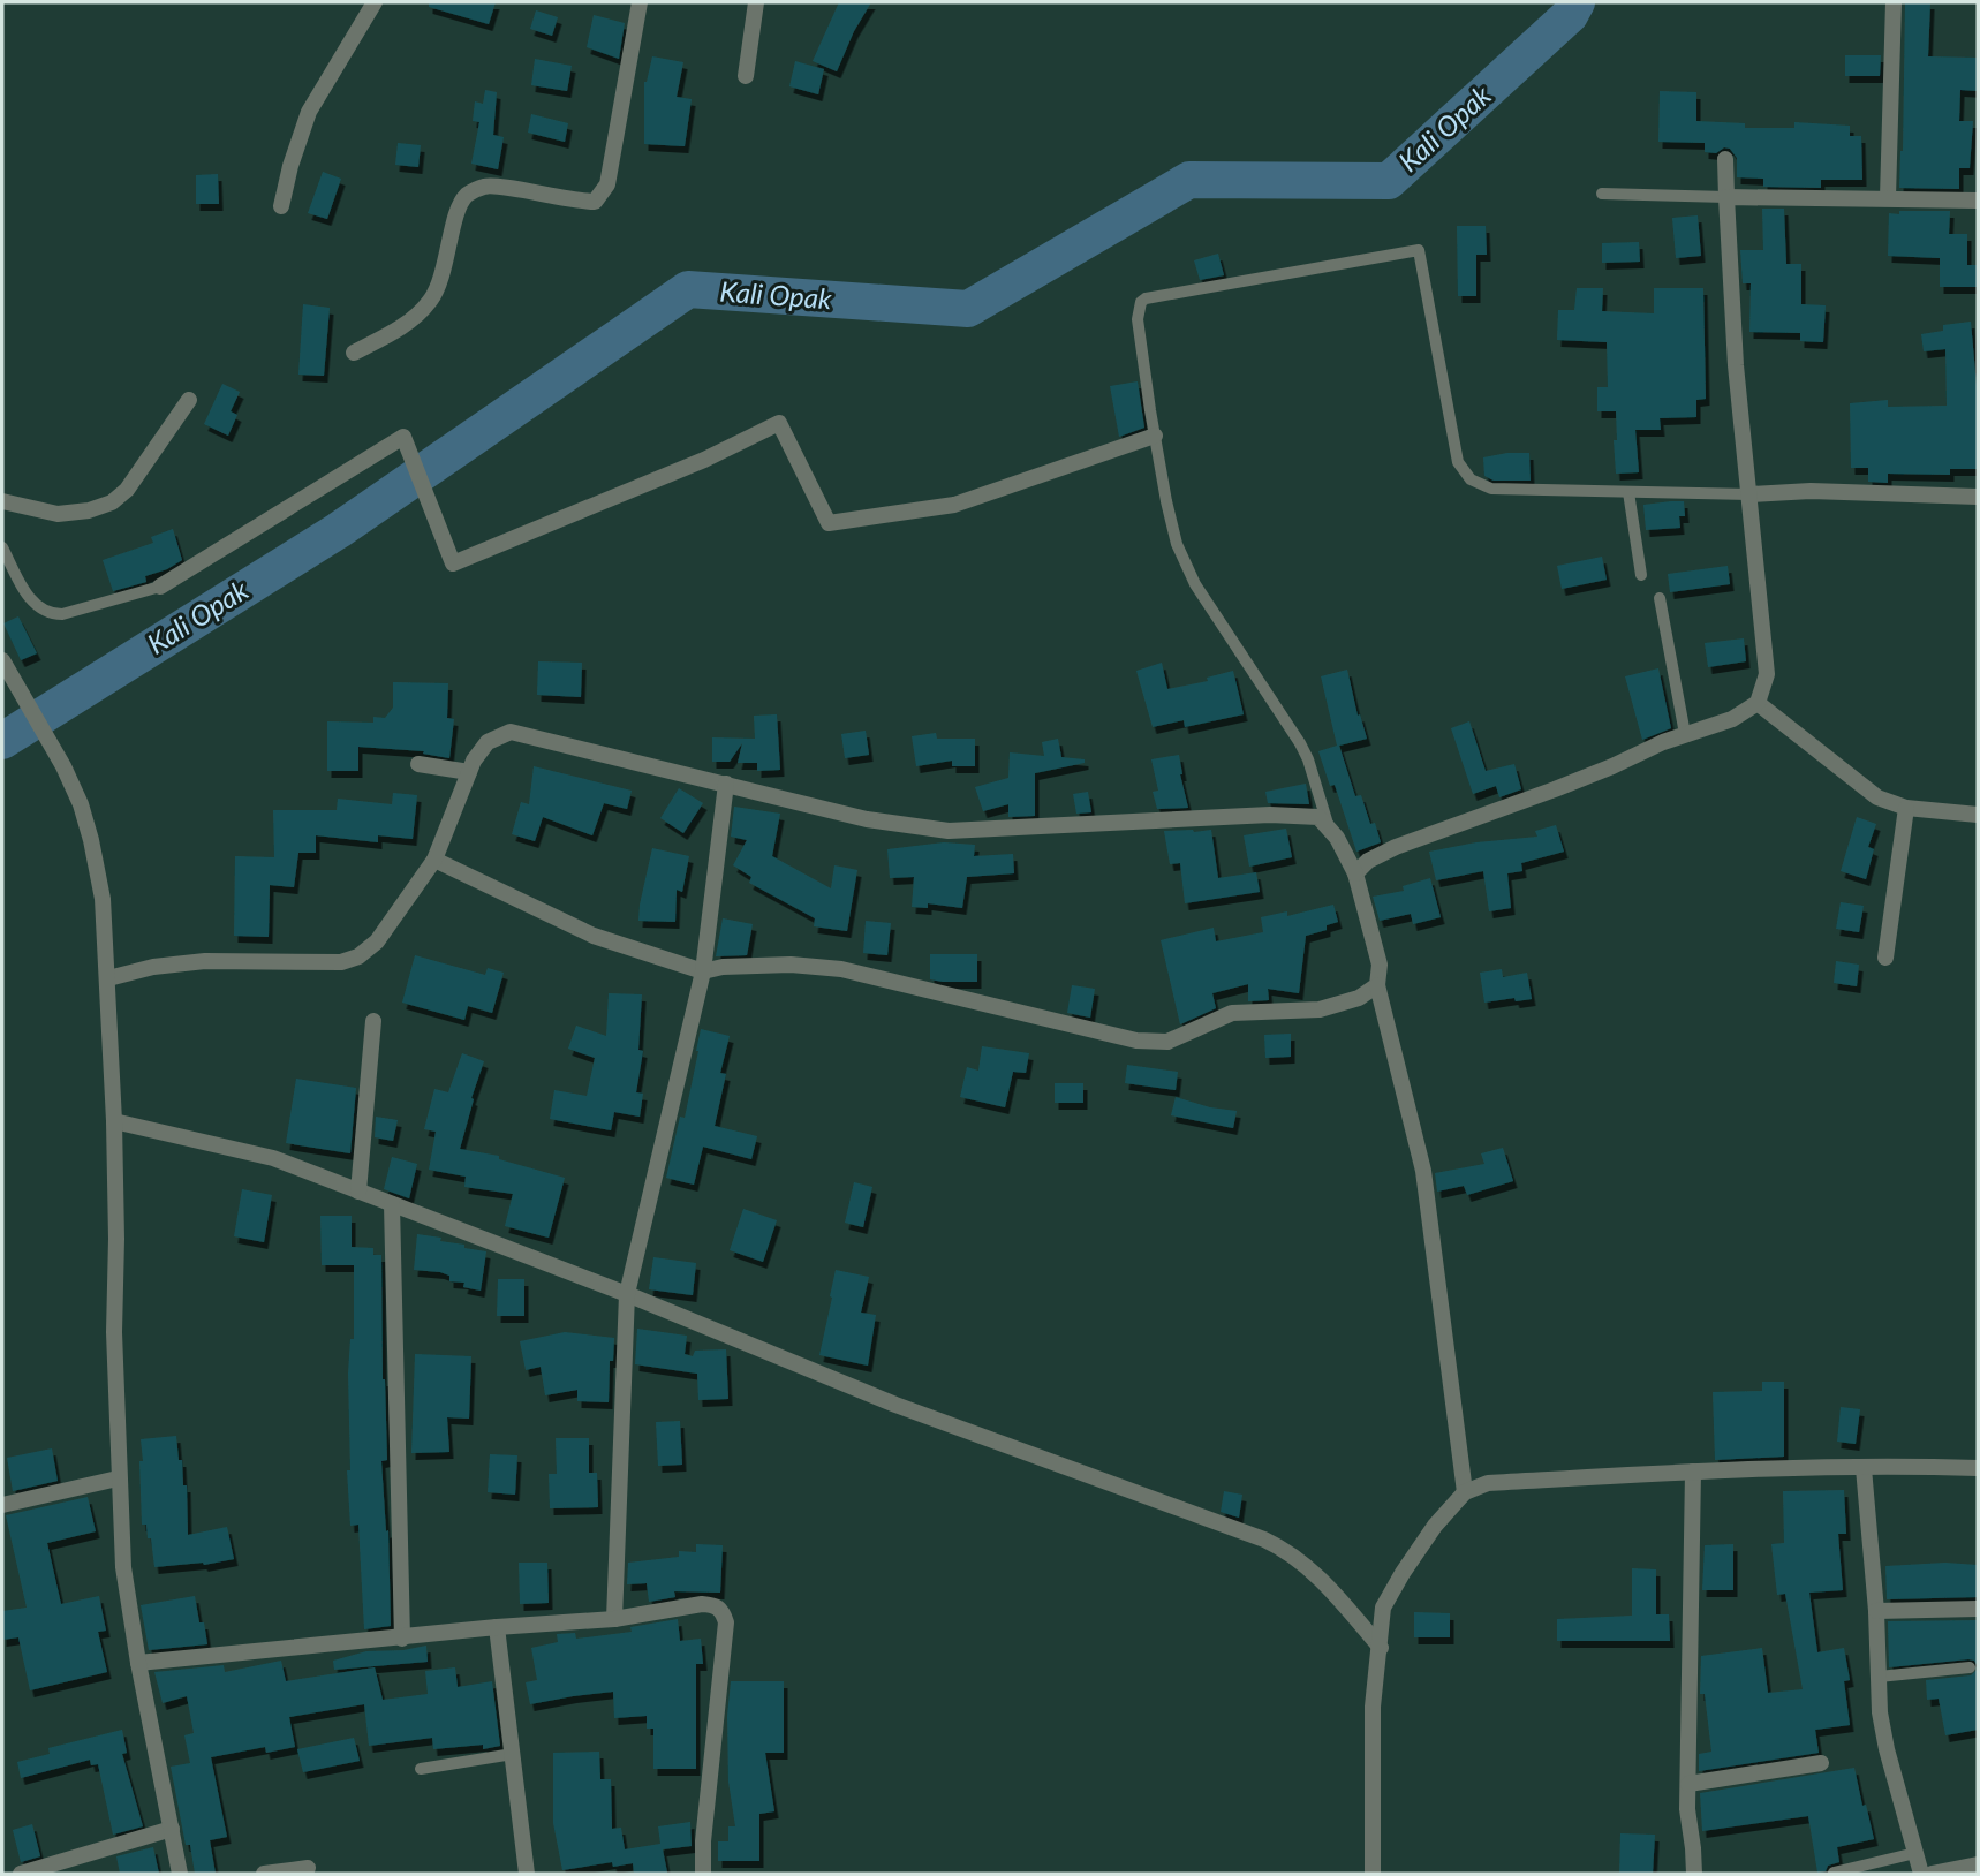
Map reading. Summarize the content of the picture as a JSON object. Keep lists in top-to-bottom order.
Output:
{
  "water": ["Kali Opak"]
}
